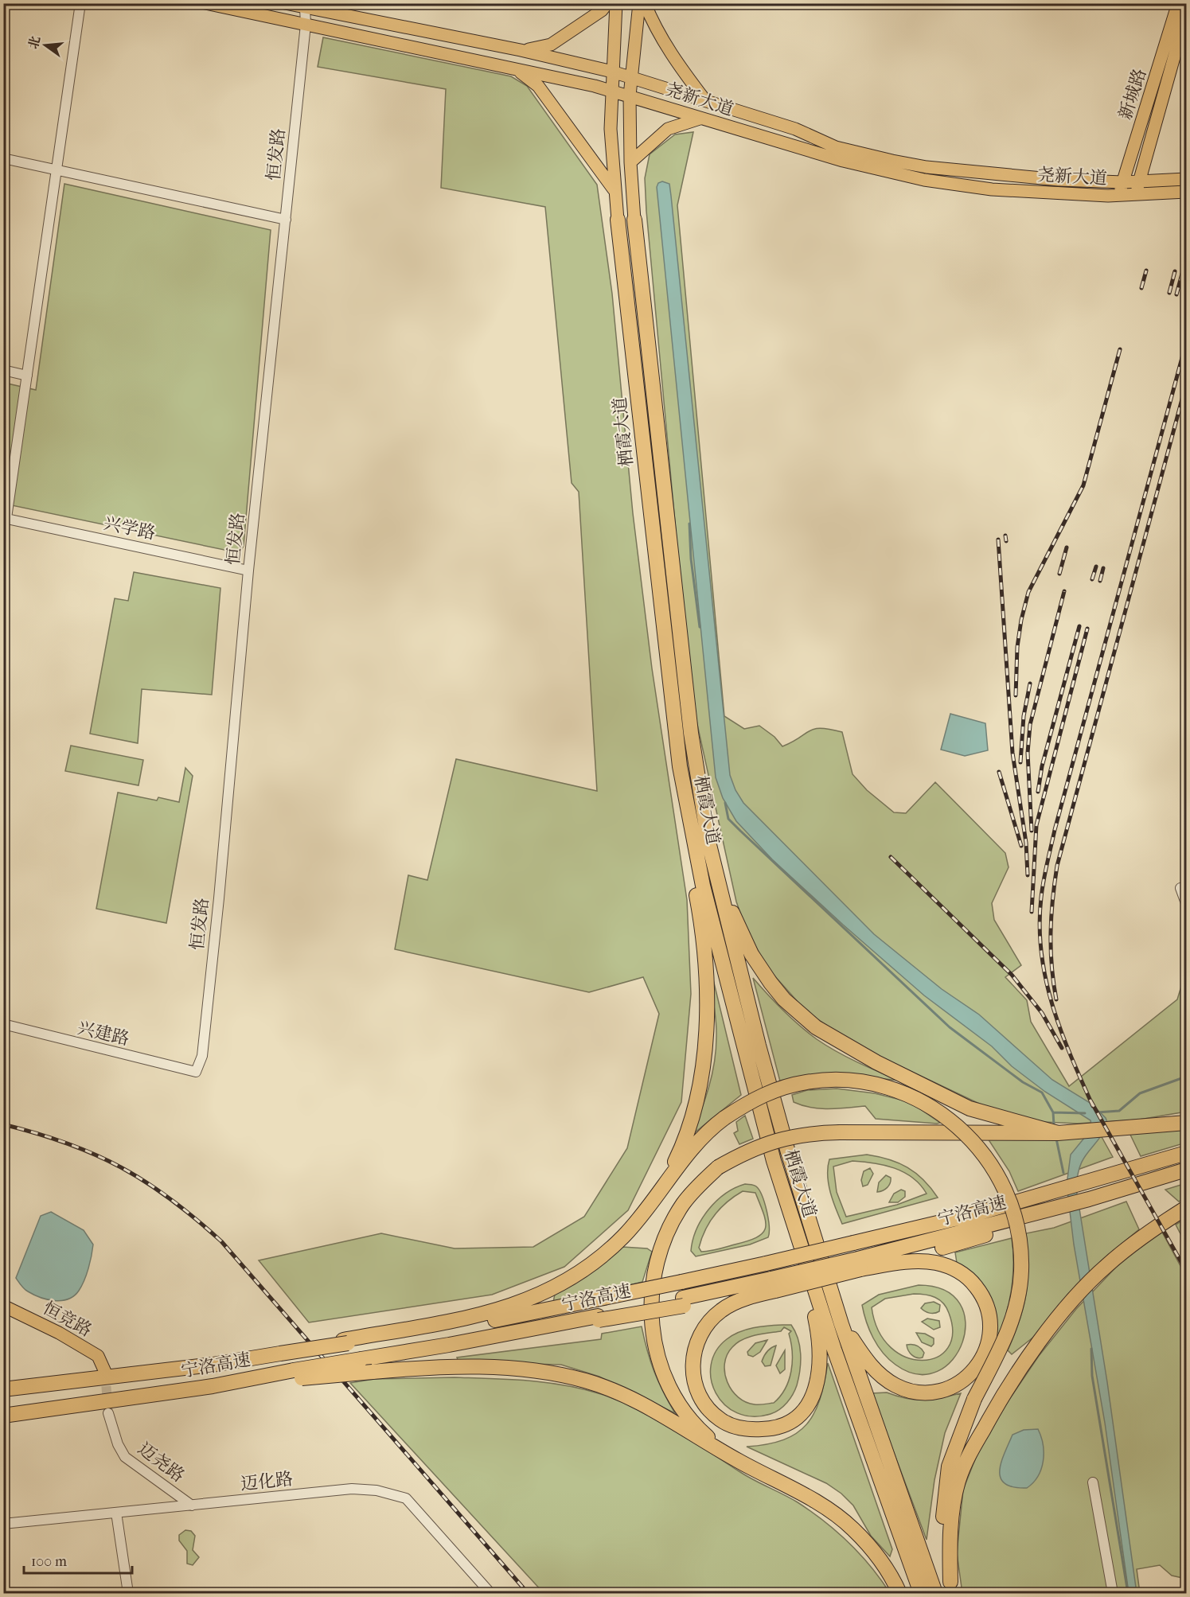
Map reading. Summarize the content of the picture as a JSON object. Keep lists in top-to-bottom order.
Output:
{
  "streets": {
    "highway": ["栖霞大道", "宁洛高速"],
    "main road": ["新城路", "尧新大道", "恒竞路"],
    "street": [
      "恒发路",
      "兴学路",
      "兴建路",
      "迈尧路",
      "迈化路"
    ]
  },
  "crossings": [
    ["新城路", "尧新大道"],
    ["尧新大道", "恒发路"],
    ["尧新大道", "栖霞大道"],
    ["恒发路", "兴学路"],
    ["恒发路", "兴建路"],
    ["迈尧路", "迈化路"]
  ],
  "scale_bar": "100 m",
  "north": "left"
}
